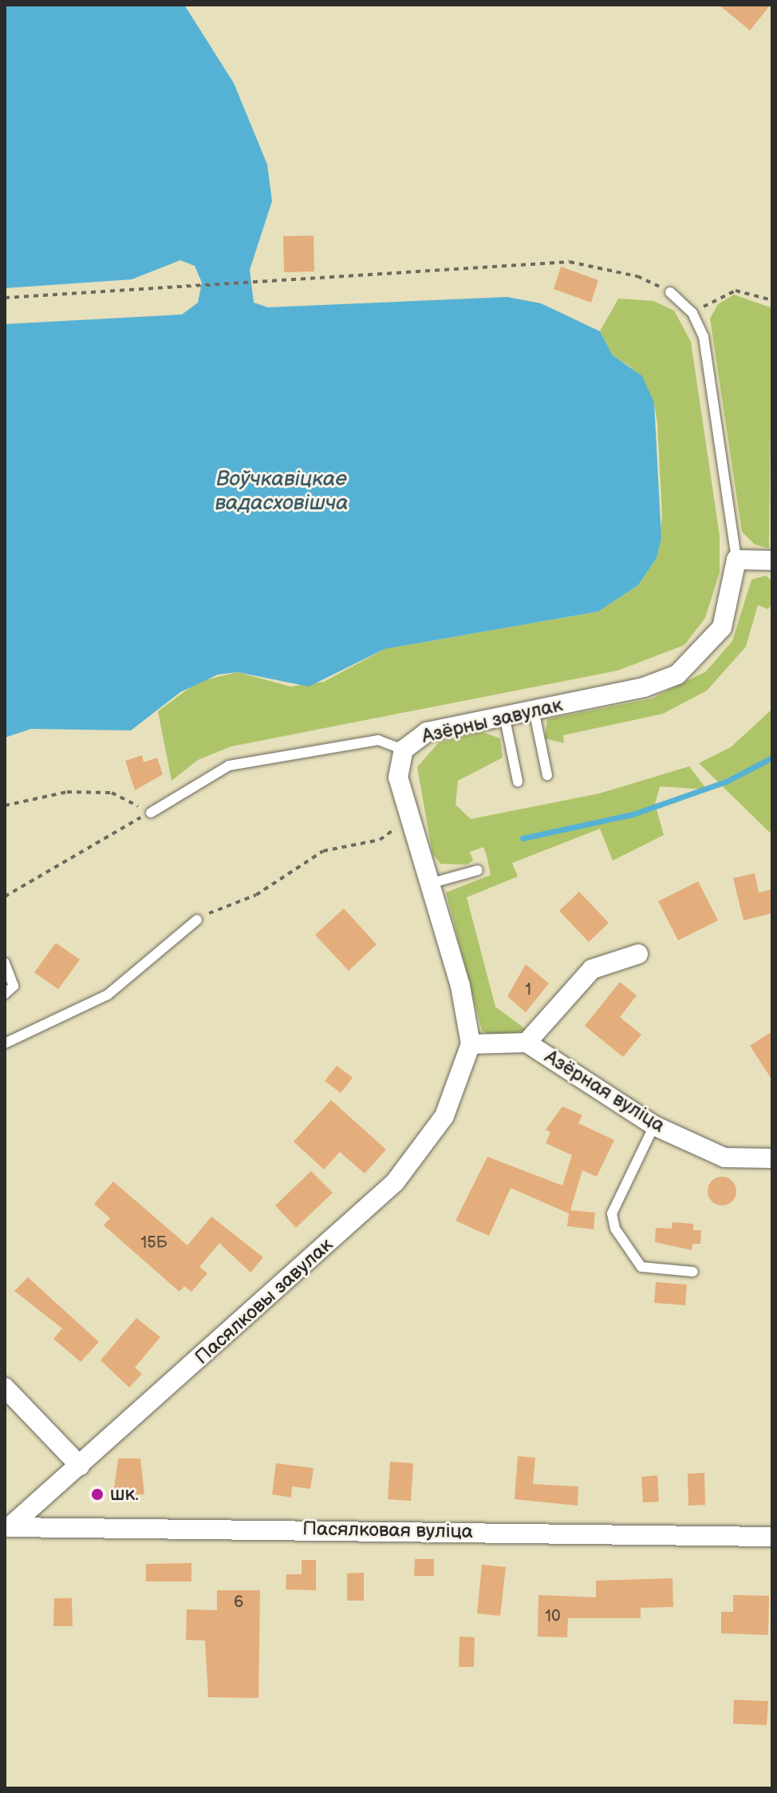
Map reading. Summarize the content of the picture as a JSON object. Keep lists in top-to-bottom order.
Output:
{
  "streets": {
    "street": [
      "Азёрны завулак",
      "Азёрная вуліца",
      "Пасялковы завулак",
      "Пасялковая вуліца"
    ]
  },
  "crossings": [
    ["Азёрны завулак", "Азёрная вуліца"],
    ["Азёрны завулак", "Пасялковы завулак"],
    ["Азёрная вуліца", "Пасялковы завулак"],
    ["Пасялковы завулак", "Пасялковая вуліца"]
  ],
  "water": ["Воўчкавіцкае вадасховішча"],
  "places": ["шк."],
  "house_numbers": [
    "1",
    "15Б",
    "6",
    "10"
  ]
}
